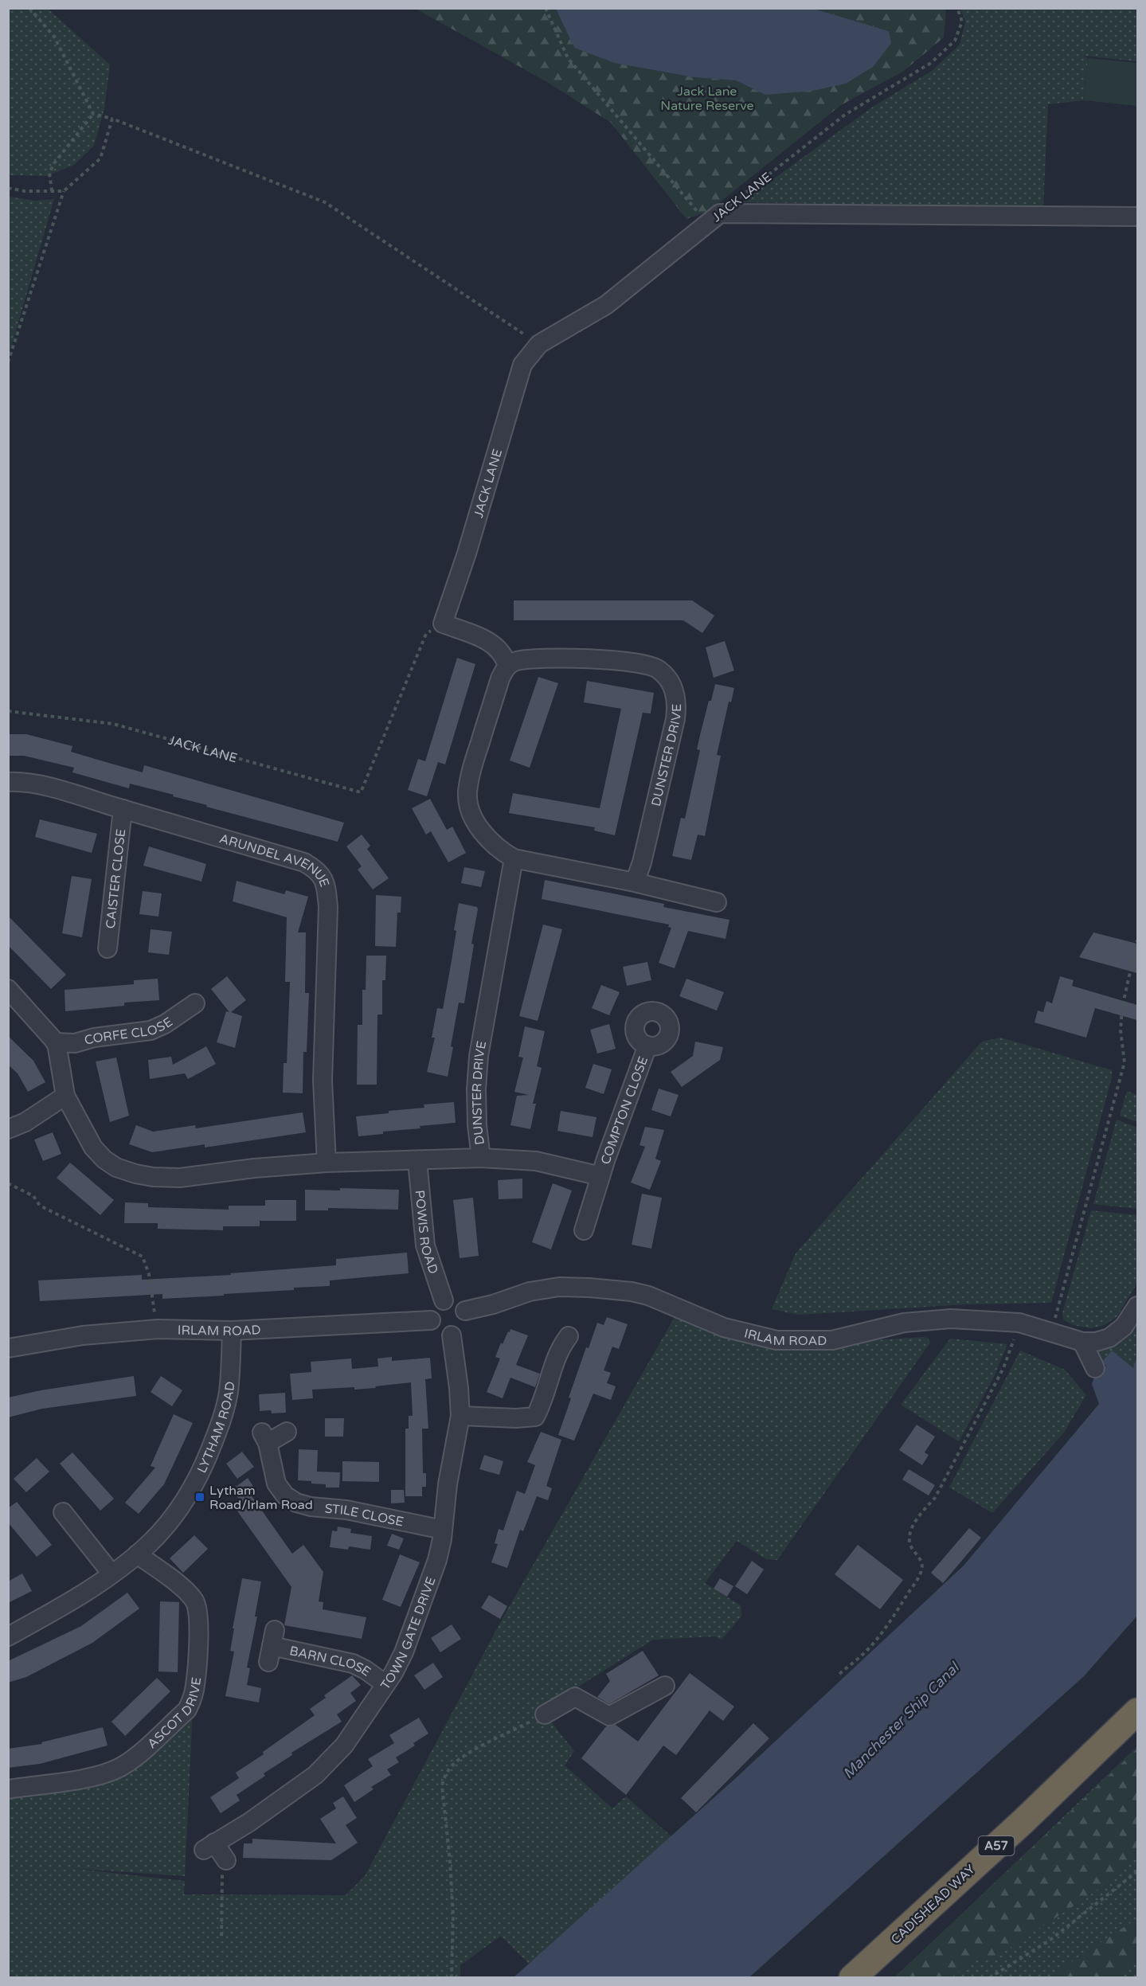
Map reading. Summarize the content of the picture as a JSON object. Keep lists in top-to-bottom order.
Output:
{
  "streets": {
    "highway": ["A57", "CADISHEAD WAY"],
    "street": [
      "JACK LANE",
      "DUNSTER DRIVE",
      "ARUNDEL AVENUE",
      "CAISTER CLOSE",
      "CORFE CLOSE",
      "COMPTON CLOSE",
      "POWIS ROAD",
      "IRLAM ROAD",
      "LYTHAM ROAD",
      "STILE CLOSE",
      "TOWN GATE DRIVE",
      "BARN CLOSE",
      "ASCOT DRIVE"
    ]
  },
  "crossings": [
    ["DUNSTER DRIVE", "COMPTON CLOSE"],
    ["ARUNDEL AVENUE", "CAISTER CLOSE"],
    ["POWIS ROAD", "IRLAM ROAD"],
    ["POWIS ROAD", "TOWN GATE DRIVE"],
    ["IRLAM ROAD", "LYTHAM ROAD"],
    ["IRLAM ROAD", "TOWN GATE DRIVE"],
    ["LYTHAM ROAD", "ASCOT DRIVE"],
    ["STILE CLOSE", "TOWN GATE DRIVE"],
    ["TOWN GATE DRIVE", "BARN CLOSE"]
  ],
  "water": ["Manchester Ship Canal"],
  "parks": ["Jack Lane Nature Reserve"],
  "places": {
    "transit": ["Lytham Road/Irlam Road"]
  }
}
